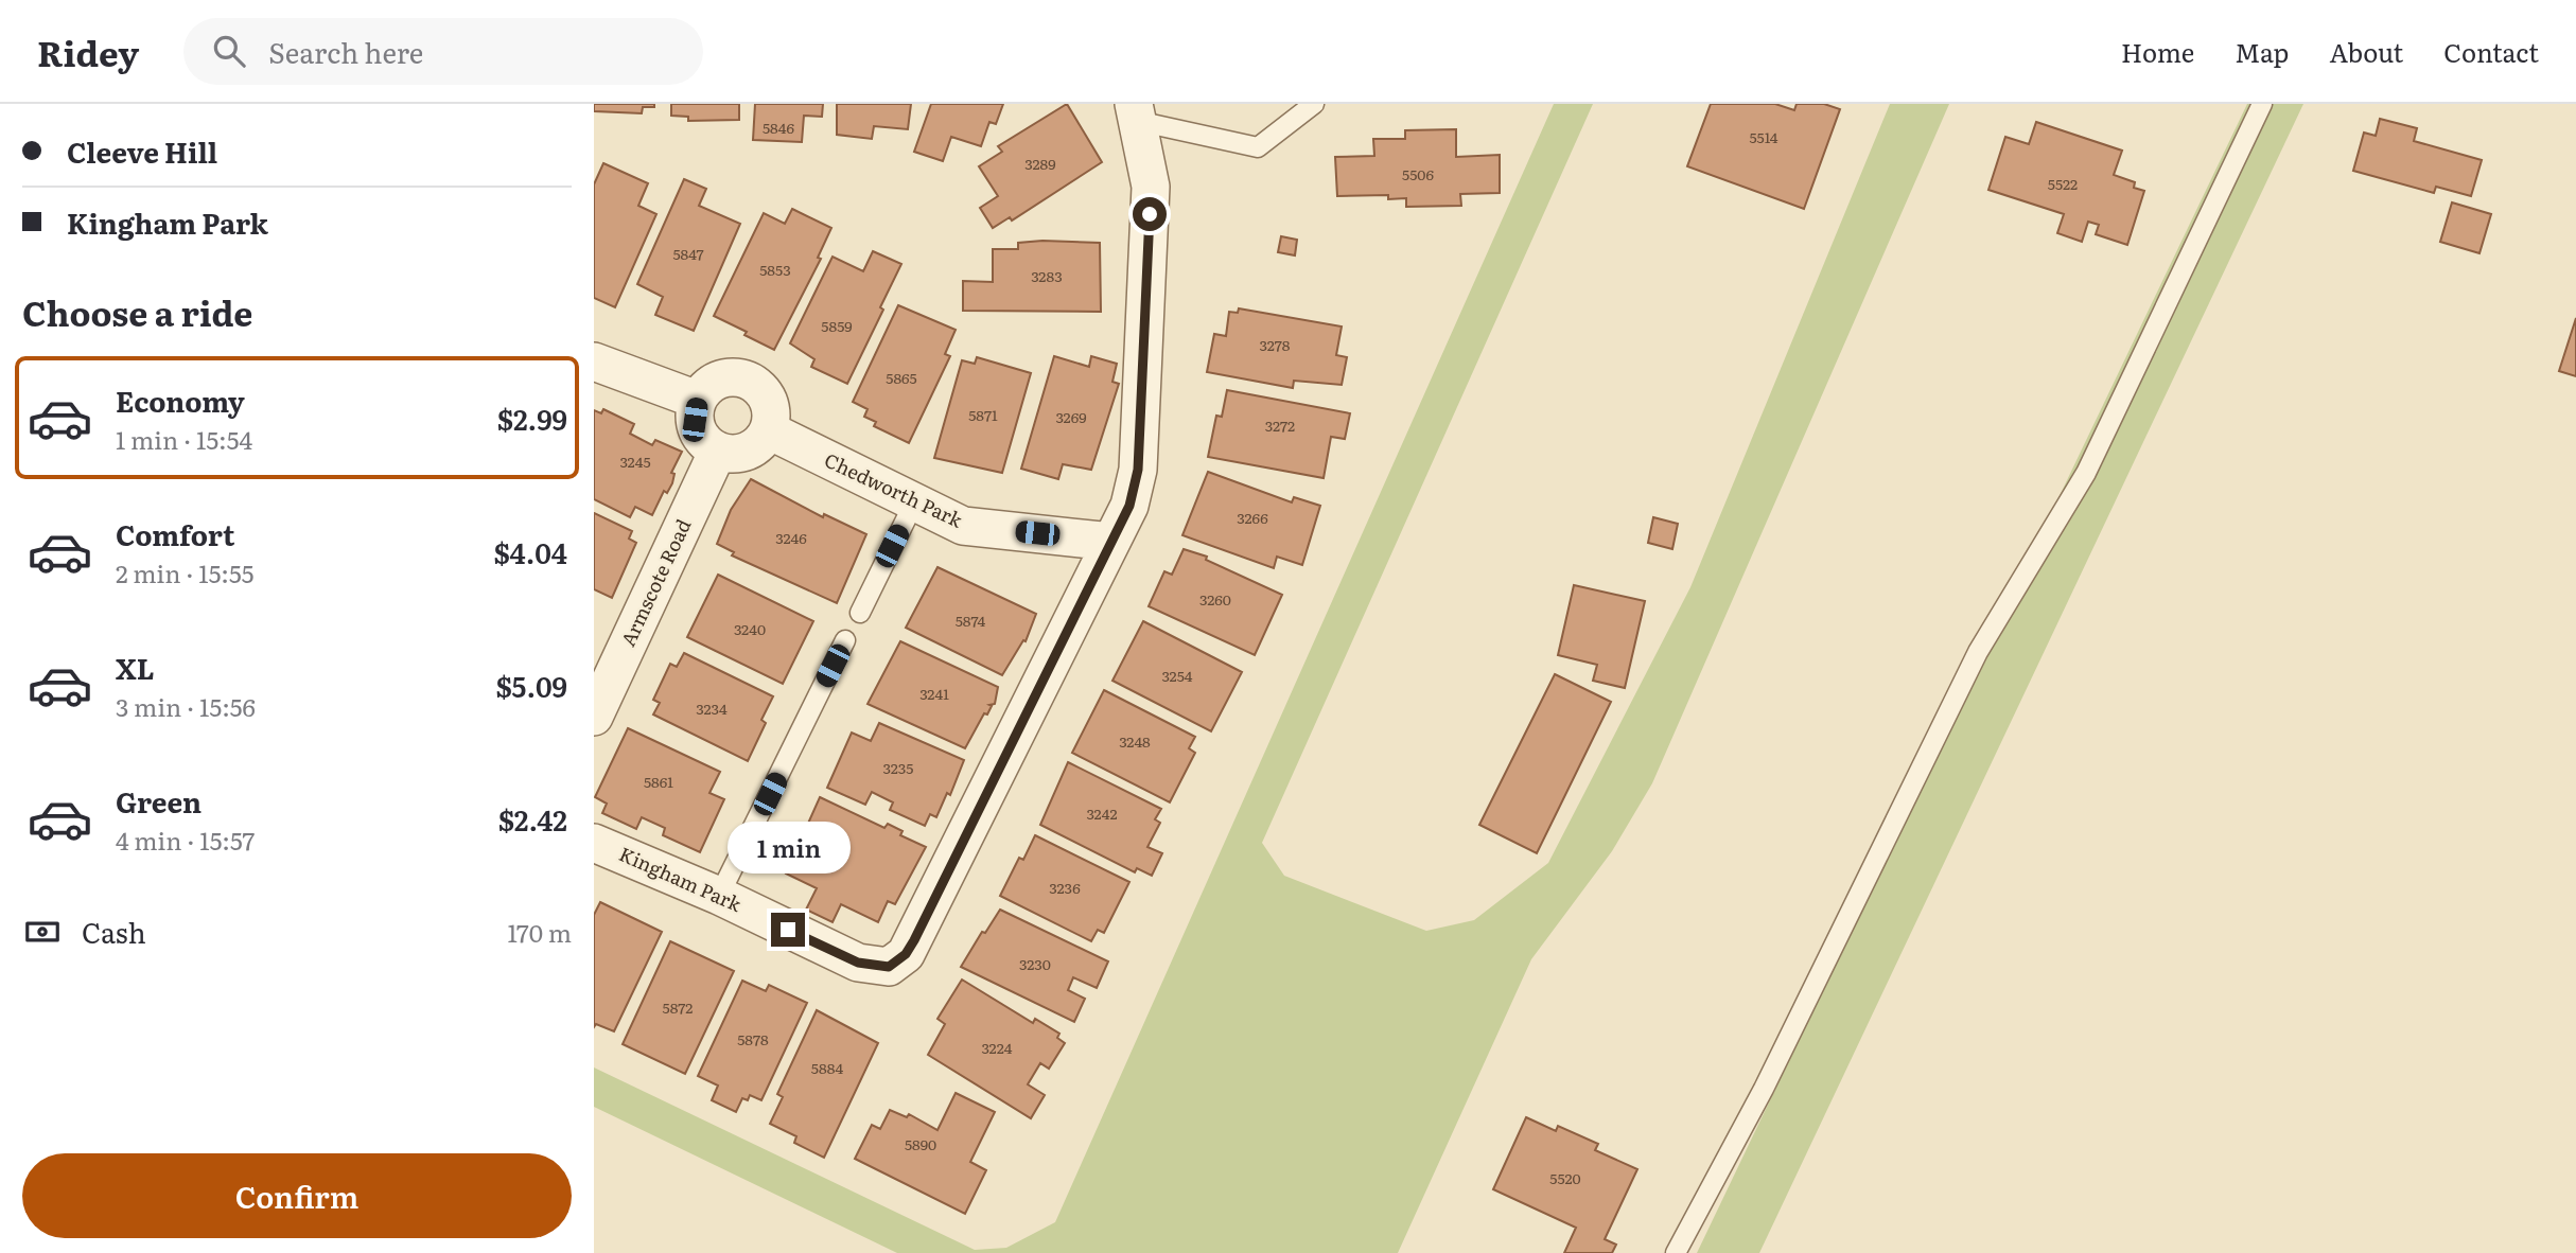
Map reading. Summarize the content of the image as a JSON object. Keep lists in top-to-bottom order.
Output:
{
  "streets": {
    "street": ["Chedworth Park", "Armscote Road", "Kingham Park"]
  },
  "crossings": [
    ["Chedworth Park", "Armscote Road"],
    ["Chedworth Park", "Kingham Park"]
  ],
  "house_numbers": [
    "5846",
    "5514",
    "3289",
    "5506",
    "5522",
    "5847",
    "5853",
    "3283",
    "5859",
    "3278",
    "5865",
    "5871",
    "3269",
    "3272",
    "3245",
    "3266",
    "3246",
    "3260",
    "5874",
    "3240",
    "3254",
    "3241",
    "3234",
    "3248",
    "3235",
    "5861",
    "3242",
    "3236",
    "3230",
    "5872",
    "5878",
    "3224",
    "5884",
    "5890",
    "5520"
  ],
  "page": {
    "header": "Ridey",
    "search": "Search here",
    "nav": [
      "Home",
      "Map",
      "About",
      "Contact"
    ],
    "banner": ["Cleeve Hill", "Kingham Park"],
    "heading": "Choose a ride",
    "list": [
      {
        "name": "Economy",
        "note": "1 min · 15:54",
        "value": "$2.99"
      },
      {
        "name": "Comfort",
        "note": "2 min · 15:55",
        "value": "$4.04"
      },
      {
        "name": "XL",
        "note": "3 min · 15:56",
        "value": "$5.09"
      },
      {
        "name": "Green",
        "note": "4 min · 15:57",
        "value": "$2.42"
      }
    ],
    "bubble": "1 min",
    "pay": ["Cash", "170 m"],
    "buttons": "Confirm"
  }
}
